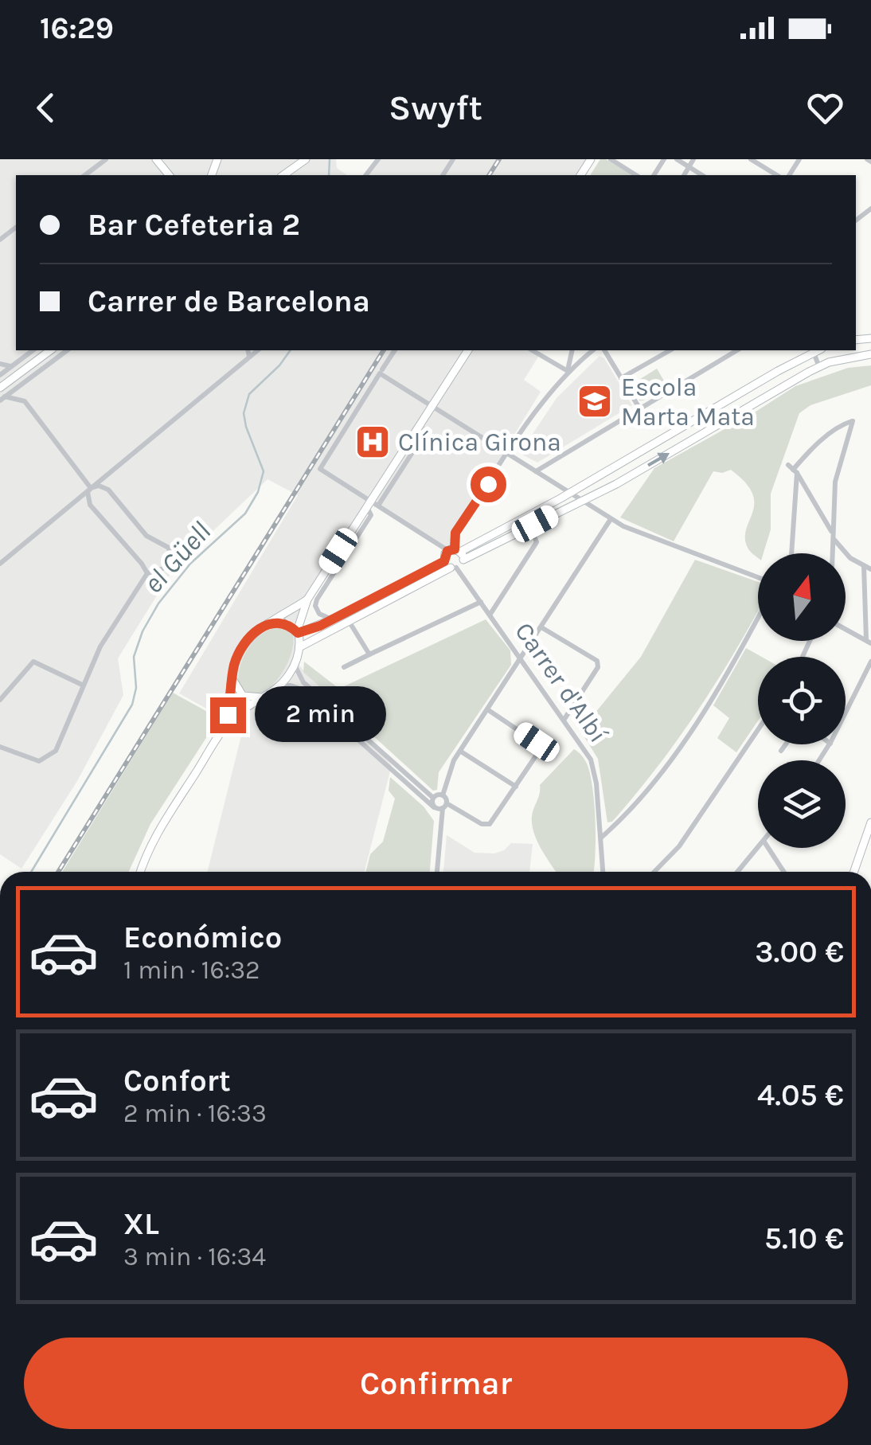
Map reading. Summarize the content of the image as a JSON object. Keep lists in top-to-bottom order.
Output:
{
  "streets": {
    "street": ["Carrer d'Albí"]
  },
  "water": ["el Güell"],
  "places": {
    "school or university": ["Escola Marta Mata"],
    "hospital": ["Clínica Girona"]
  },
  "north": "top",
  "page": {
    "status": "16:29",
    "header": "Swyft",
    "banner": ["Bar Cefeteria 2", "Carrer de Barcelona"],
    "bubble": "2 min",
    "list": [
      {
        "name": "Económico",
        "note": "1 min · 16:32",
        "value": "3.00 €"
      },
      {
        "name": "Confort",
        "note": "2 min · 16:33",
        "value": "4.05 €"
      },
      {
        "name": "XL",
        "note": "3 min · 16:34",
        "value": "5.10 €"
      }
    ],
    "buttons": "Confirmar"
  }
}
